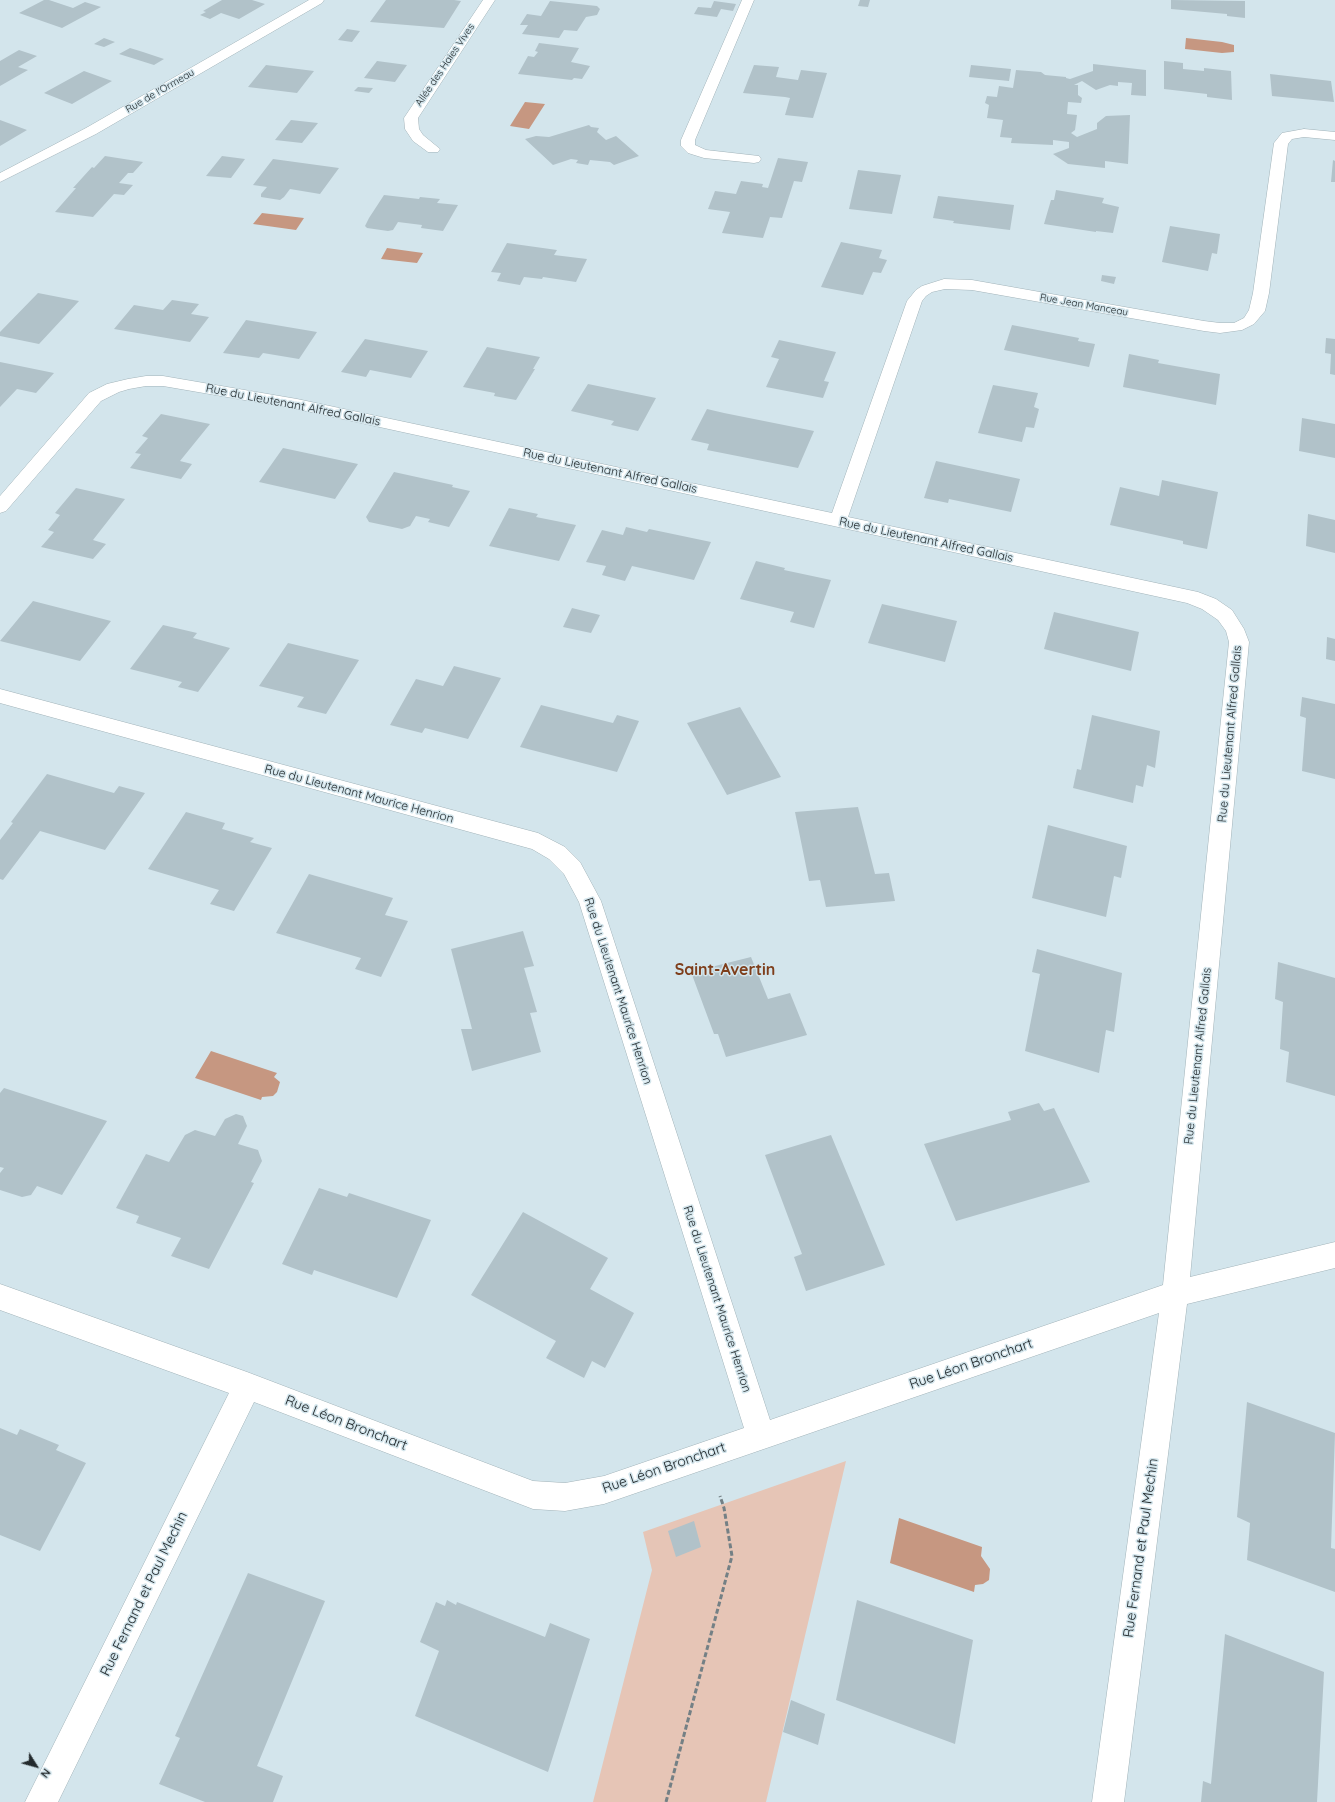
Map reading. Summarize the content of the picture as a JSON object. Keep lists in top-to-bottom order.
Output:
{
  "streets": {
    "street": [
      "Allée des Haies Vives",
      "Rue de l'Ormeau",
      "Rue Jean Manceau",
      "Rue du Lieutenant Alfred Gallais",
      "Rue du Lieutenant Maurice Henrion",
      "Rue Léon Bronchart",
      "Rue Fernand et Paul Mechin"
    ]
  },
  "crossings": [
    ["Rue Jean Manceau", "Rue du Lieutenant Alfred Gallais"],
    ["Rue du Lieutenant Alfred Gallais", "Rue Léon Bronchart"],
    ["Rue du Lieutenant Alfred Gallais", "Rue Fernand et Paul Mechin"],
    ["Rue du Lieutenant Maurice Henrion", "Rue Léon Bronchart"],
    ["Rue Léon Bronchart", "Rue Fernand et Paul Mechin"]
  ],
  "districts": ["Saint-Avertin"],
  "north": "bottom right"
}
